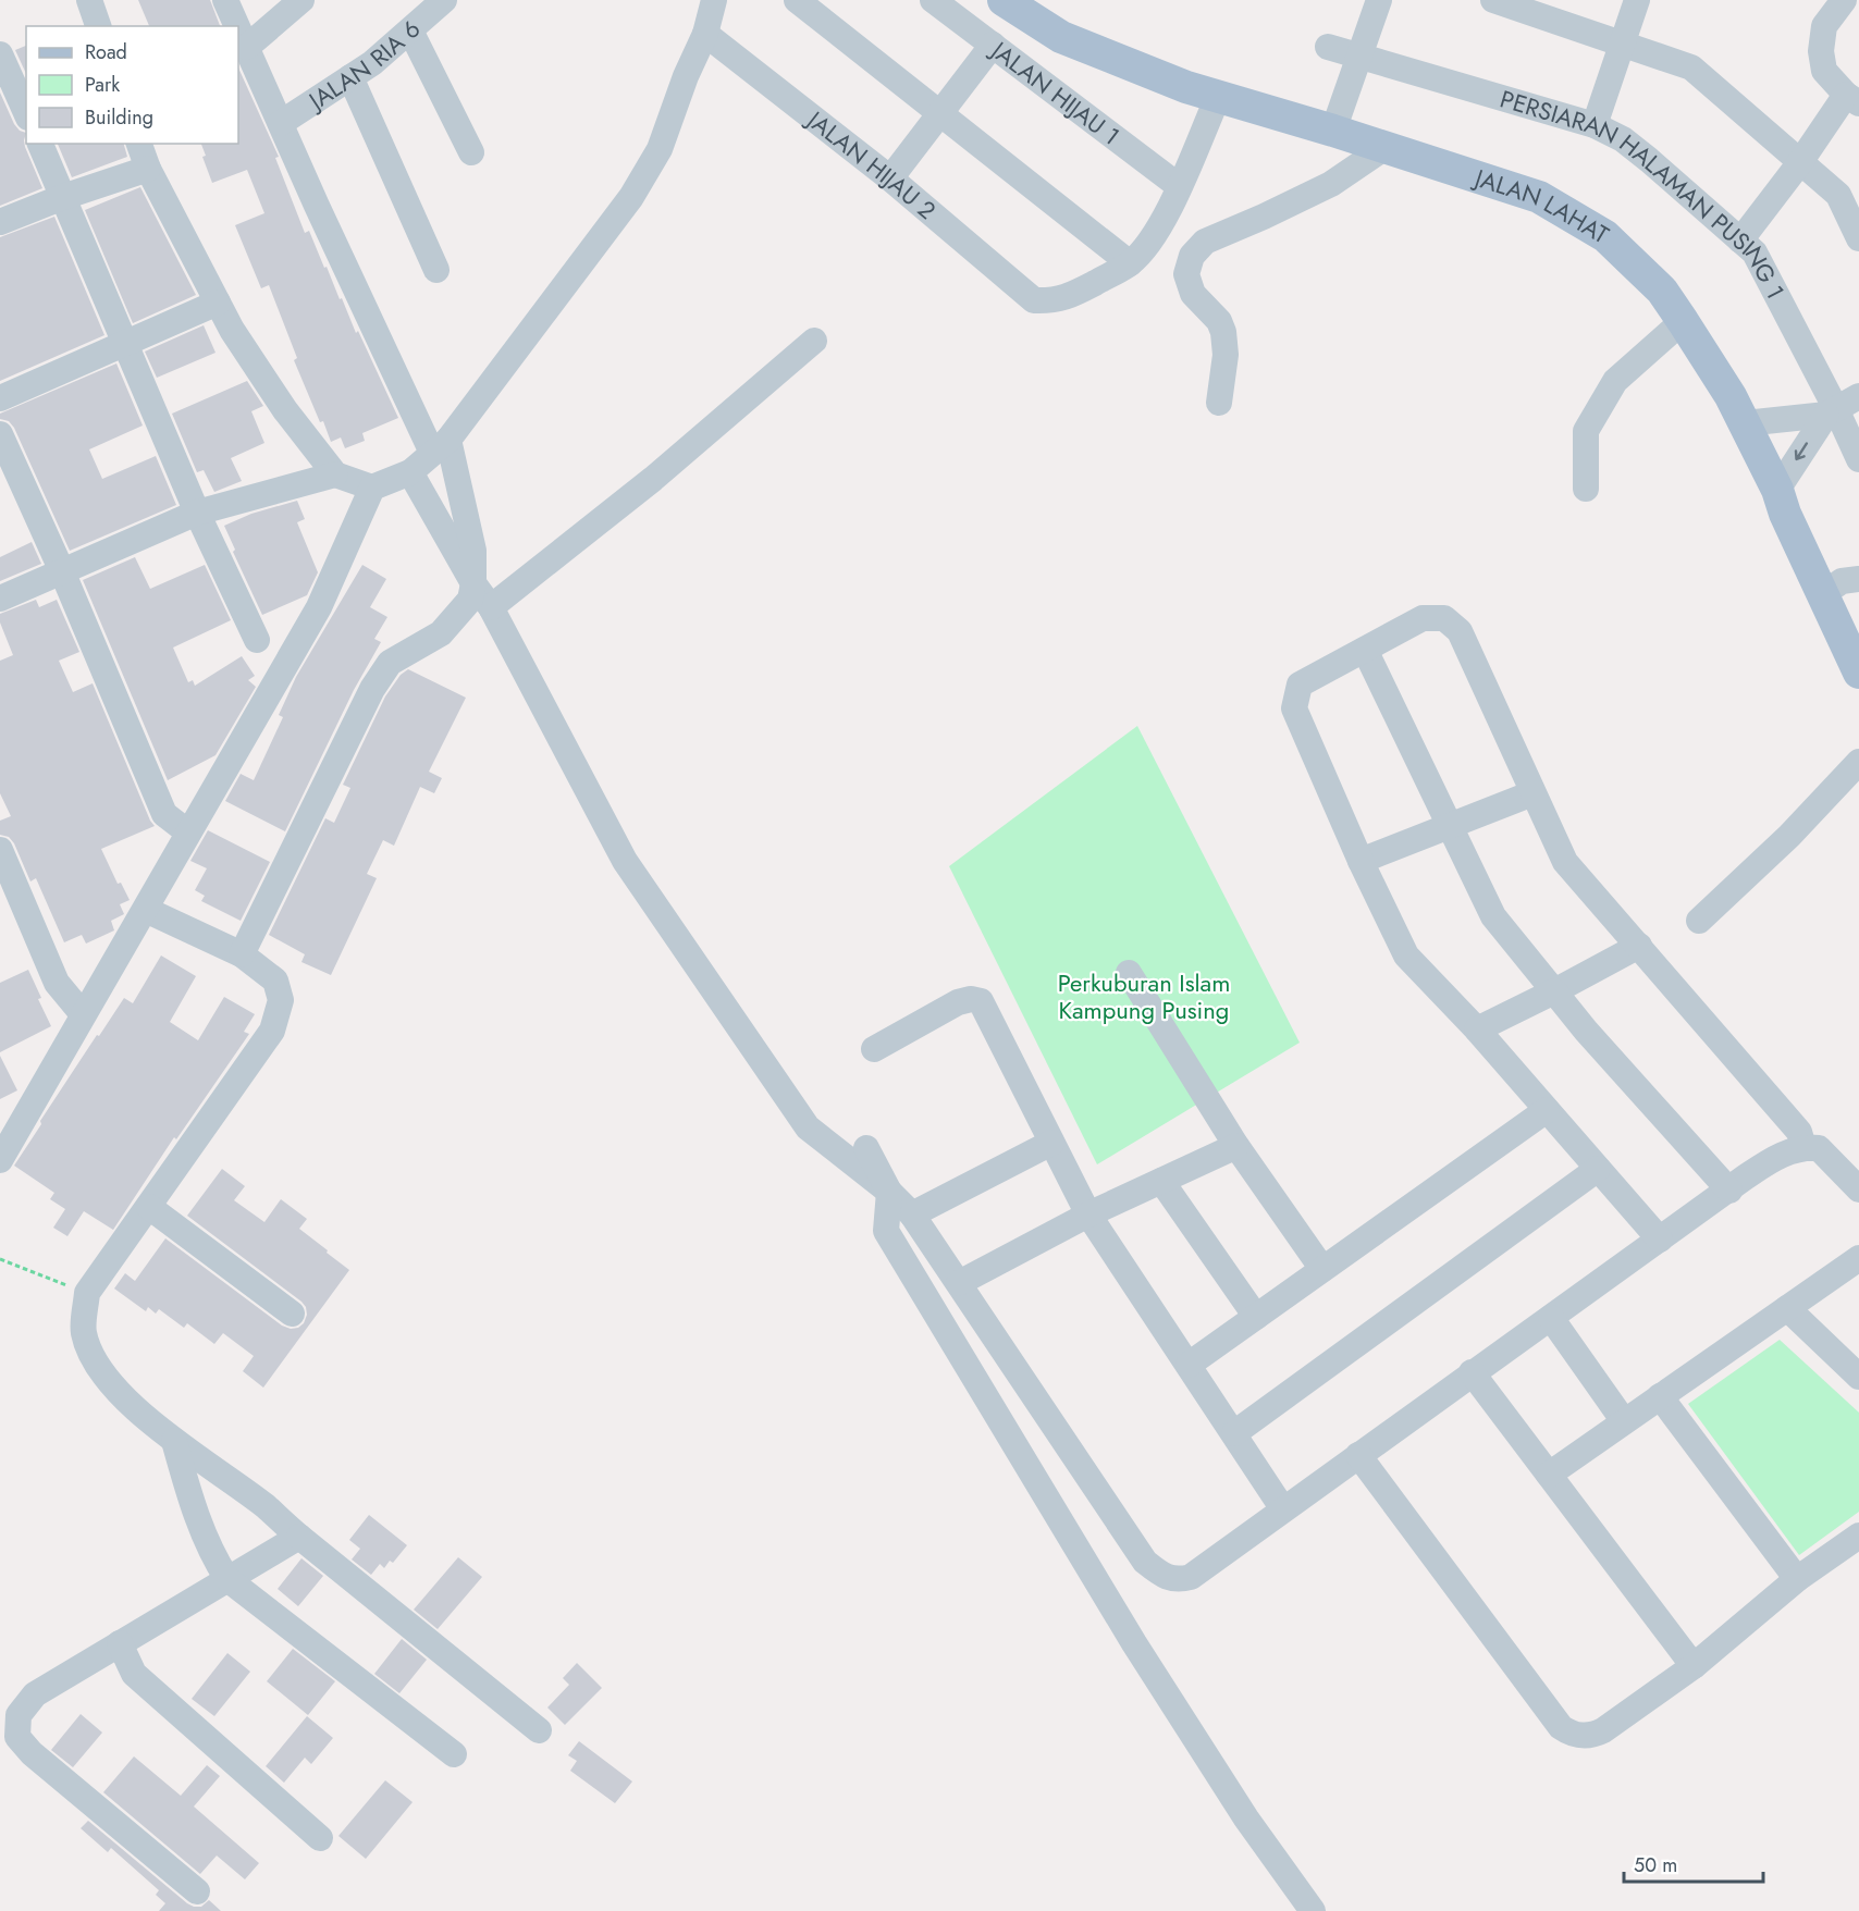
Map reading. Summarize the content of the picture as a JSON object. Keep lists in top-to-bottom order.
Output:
{
  "streets": {
    "main road": ["JALAN LAHAT"],
    "street": [
      "JALAN RIA 6",
      "JALAN HIJAU 1",
      "JALAN HIJAU 2",
      "PERSIARAN HALAMAN PUSING 1"
    ]
  },
  "parks": ["Perkuburan Islam Kampung Pusing"],
  "legend": ["Road", "Park", "Building"],
  "scale_bar": "50 m"
}
